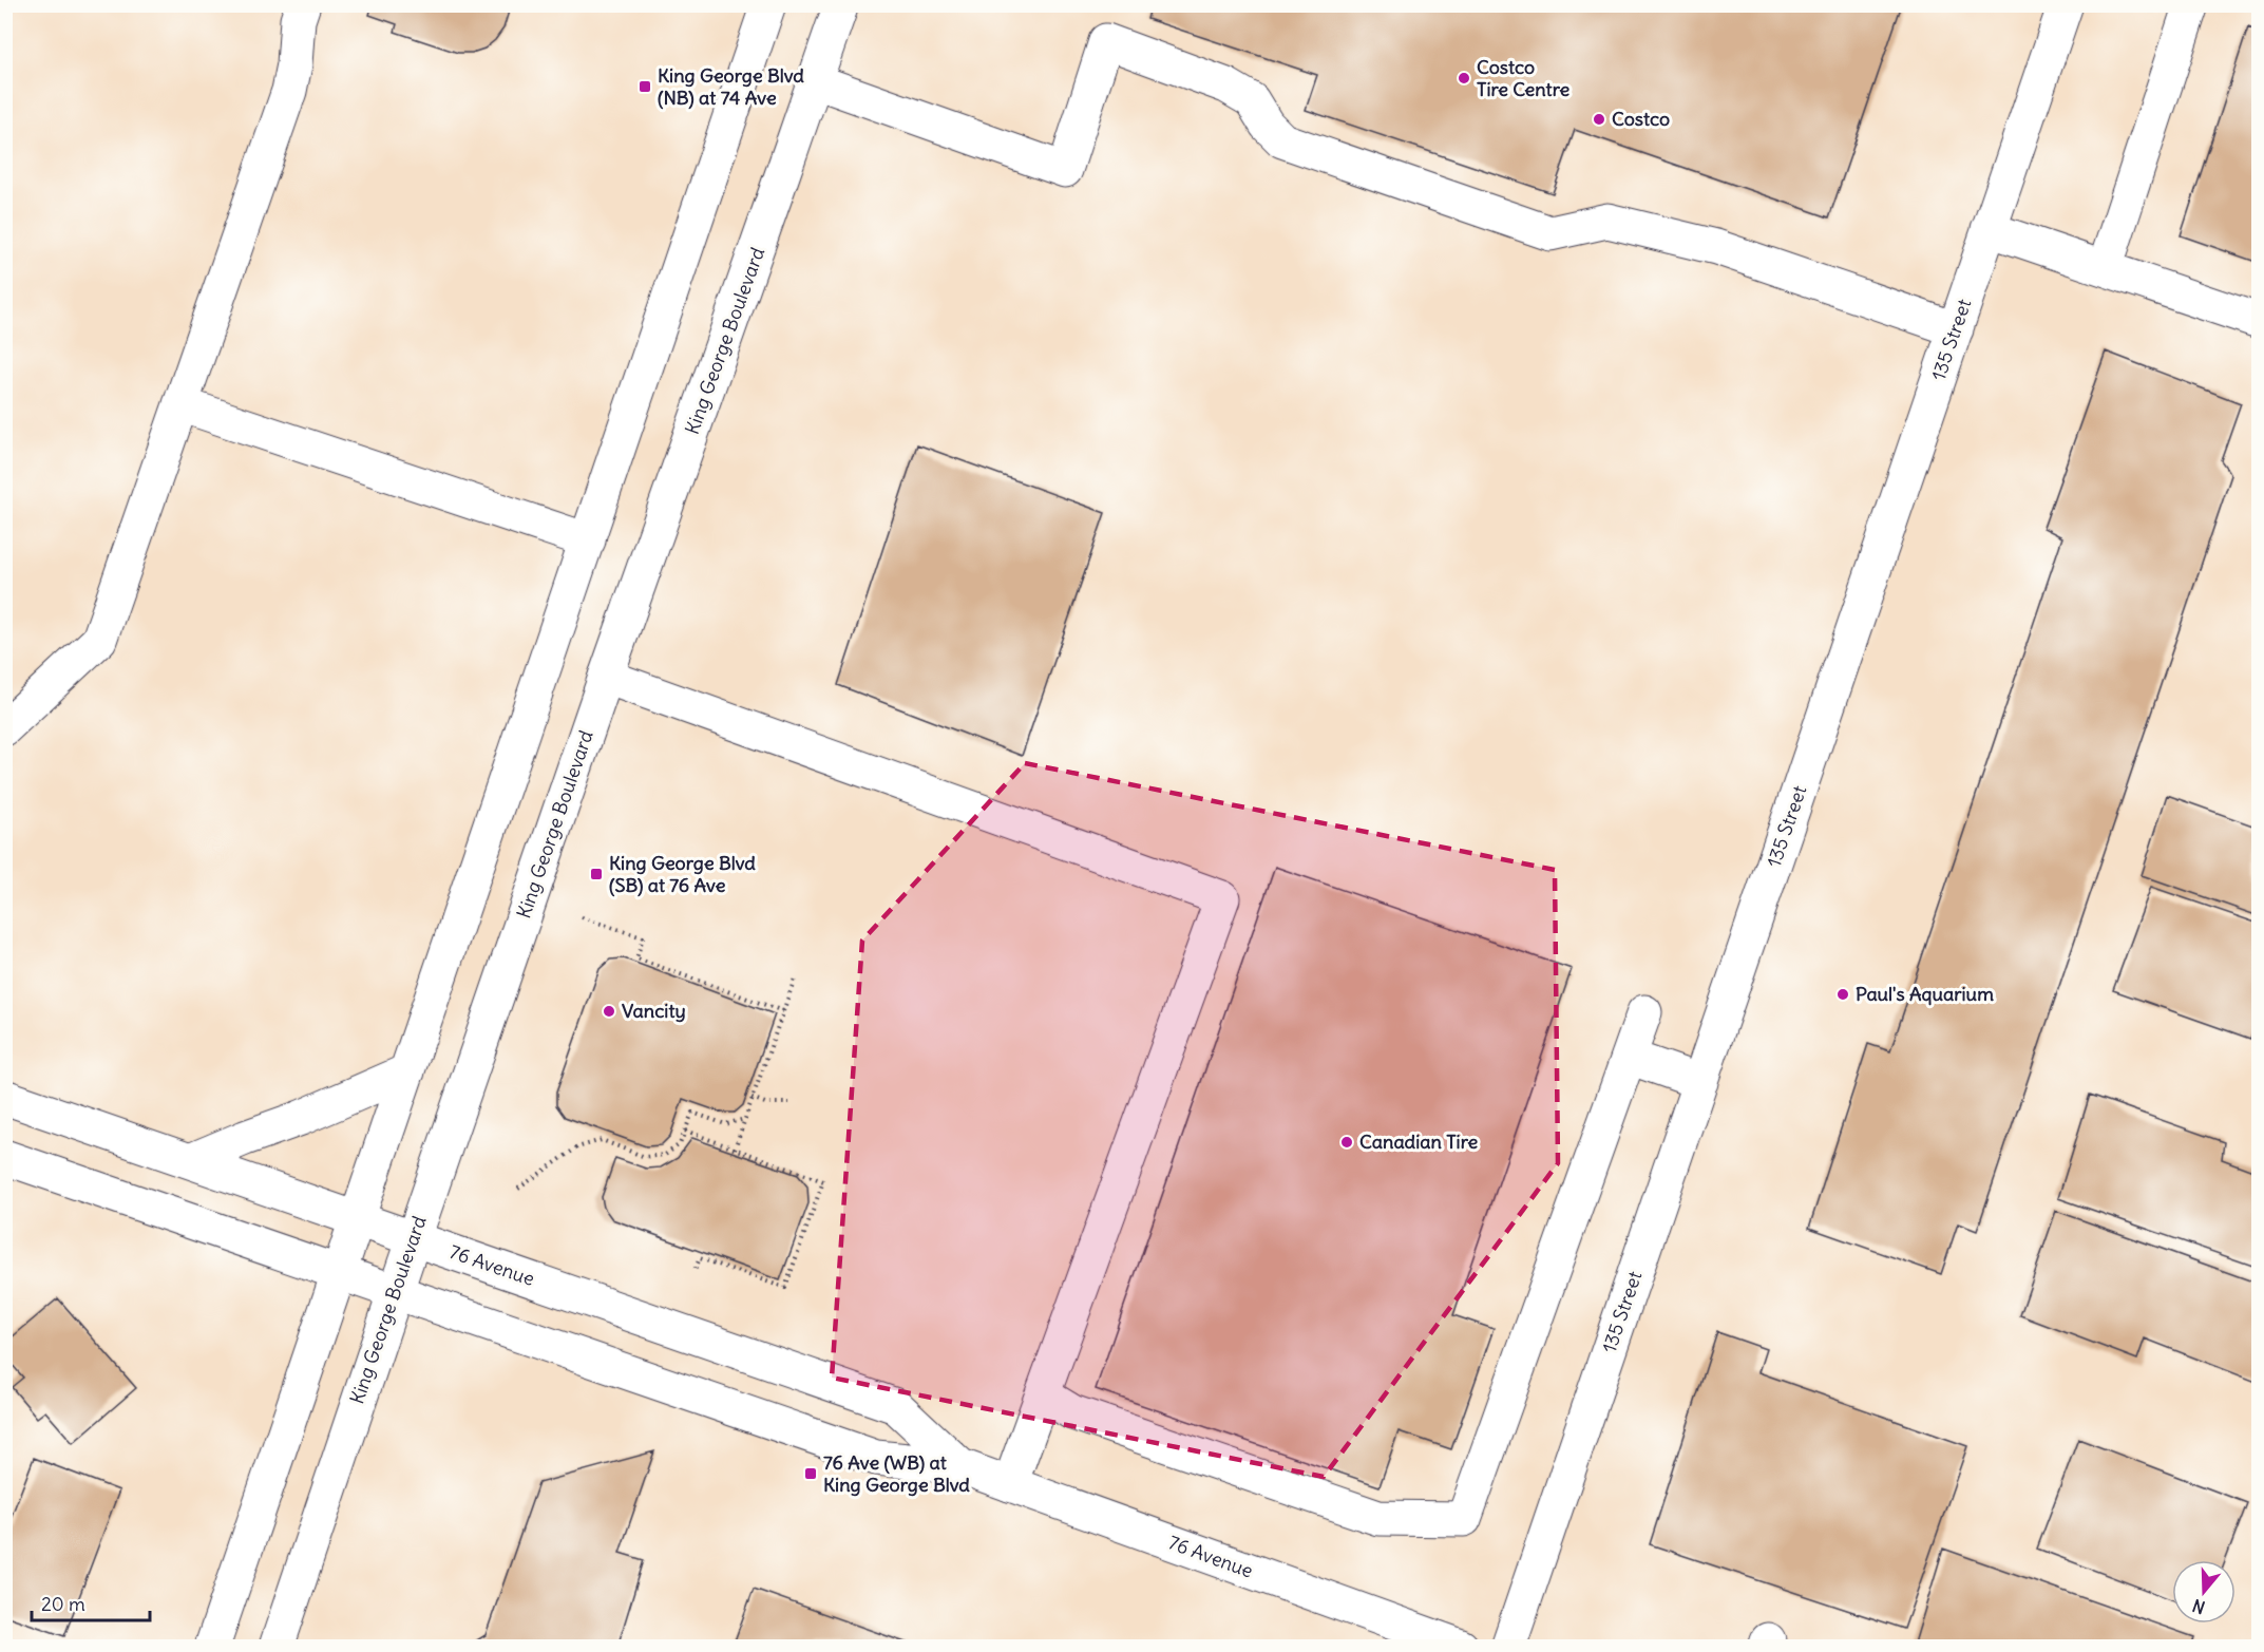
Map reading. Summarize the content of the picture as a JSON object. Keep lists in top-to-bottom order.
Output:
{
  "streets": {
    "main road": ["135 Street", "King George Boulevard", "76 Avenue"]
  },
  "crossings": [
    ["King George Boulevard", "76 Avenue"]
  ],
  "places": {
    "other": [
      "Costco Tire Centre",
      "Costco",
      "Paul's Aquarium",
      "Vancity",
      "Canadian Tire"
    ],
    "transit": ["King George Blvd (NB) at 74 Ave", "King George Blvd (SB) at 76 Ave", "76 Ave (WB) at King George Blvd"]
  },
  "scale_bar": "20 m",
  "north": "bottom"
}
